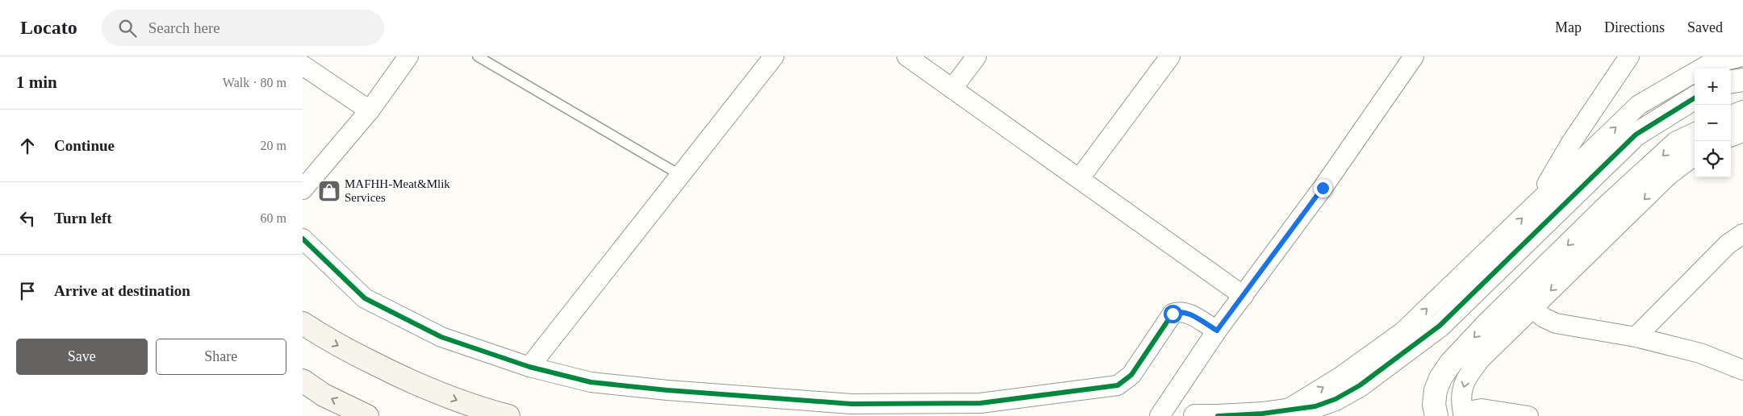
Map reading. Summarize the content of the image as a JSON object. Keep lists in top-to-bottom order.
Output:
{
  "places": {
    "shop": ["MAFHH-Meat&Mlik Services"]
  },
  "page": {
    "header": "Locato",
    "search": "Search here",
    "nav": ["Map", "Directions", "Saved"],
    "heading": ["1 min", "Walk · 80 m"],
    "map_buttons": ["+", "−"],
    "list": [
      ["Continue", "20 m"],
      ["Turn left", "60 m"],
      "Arrive at destination"
    ],
    "buttons": ["Save", "Share"]
  }
}
